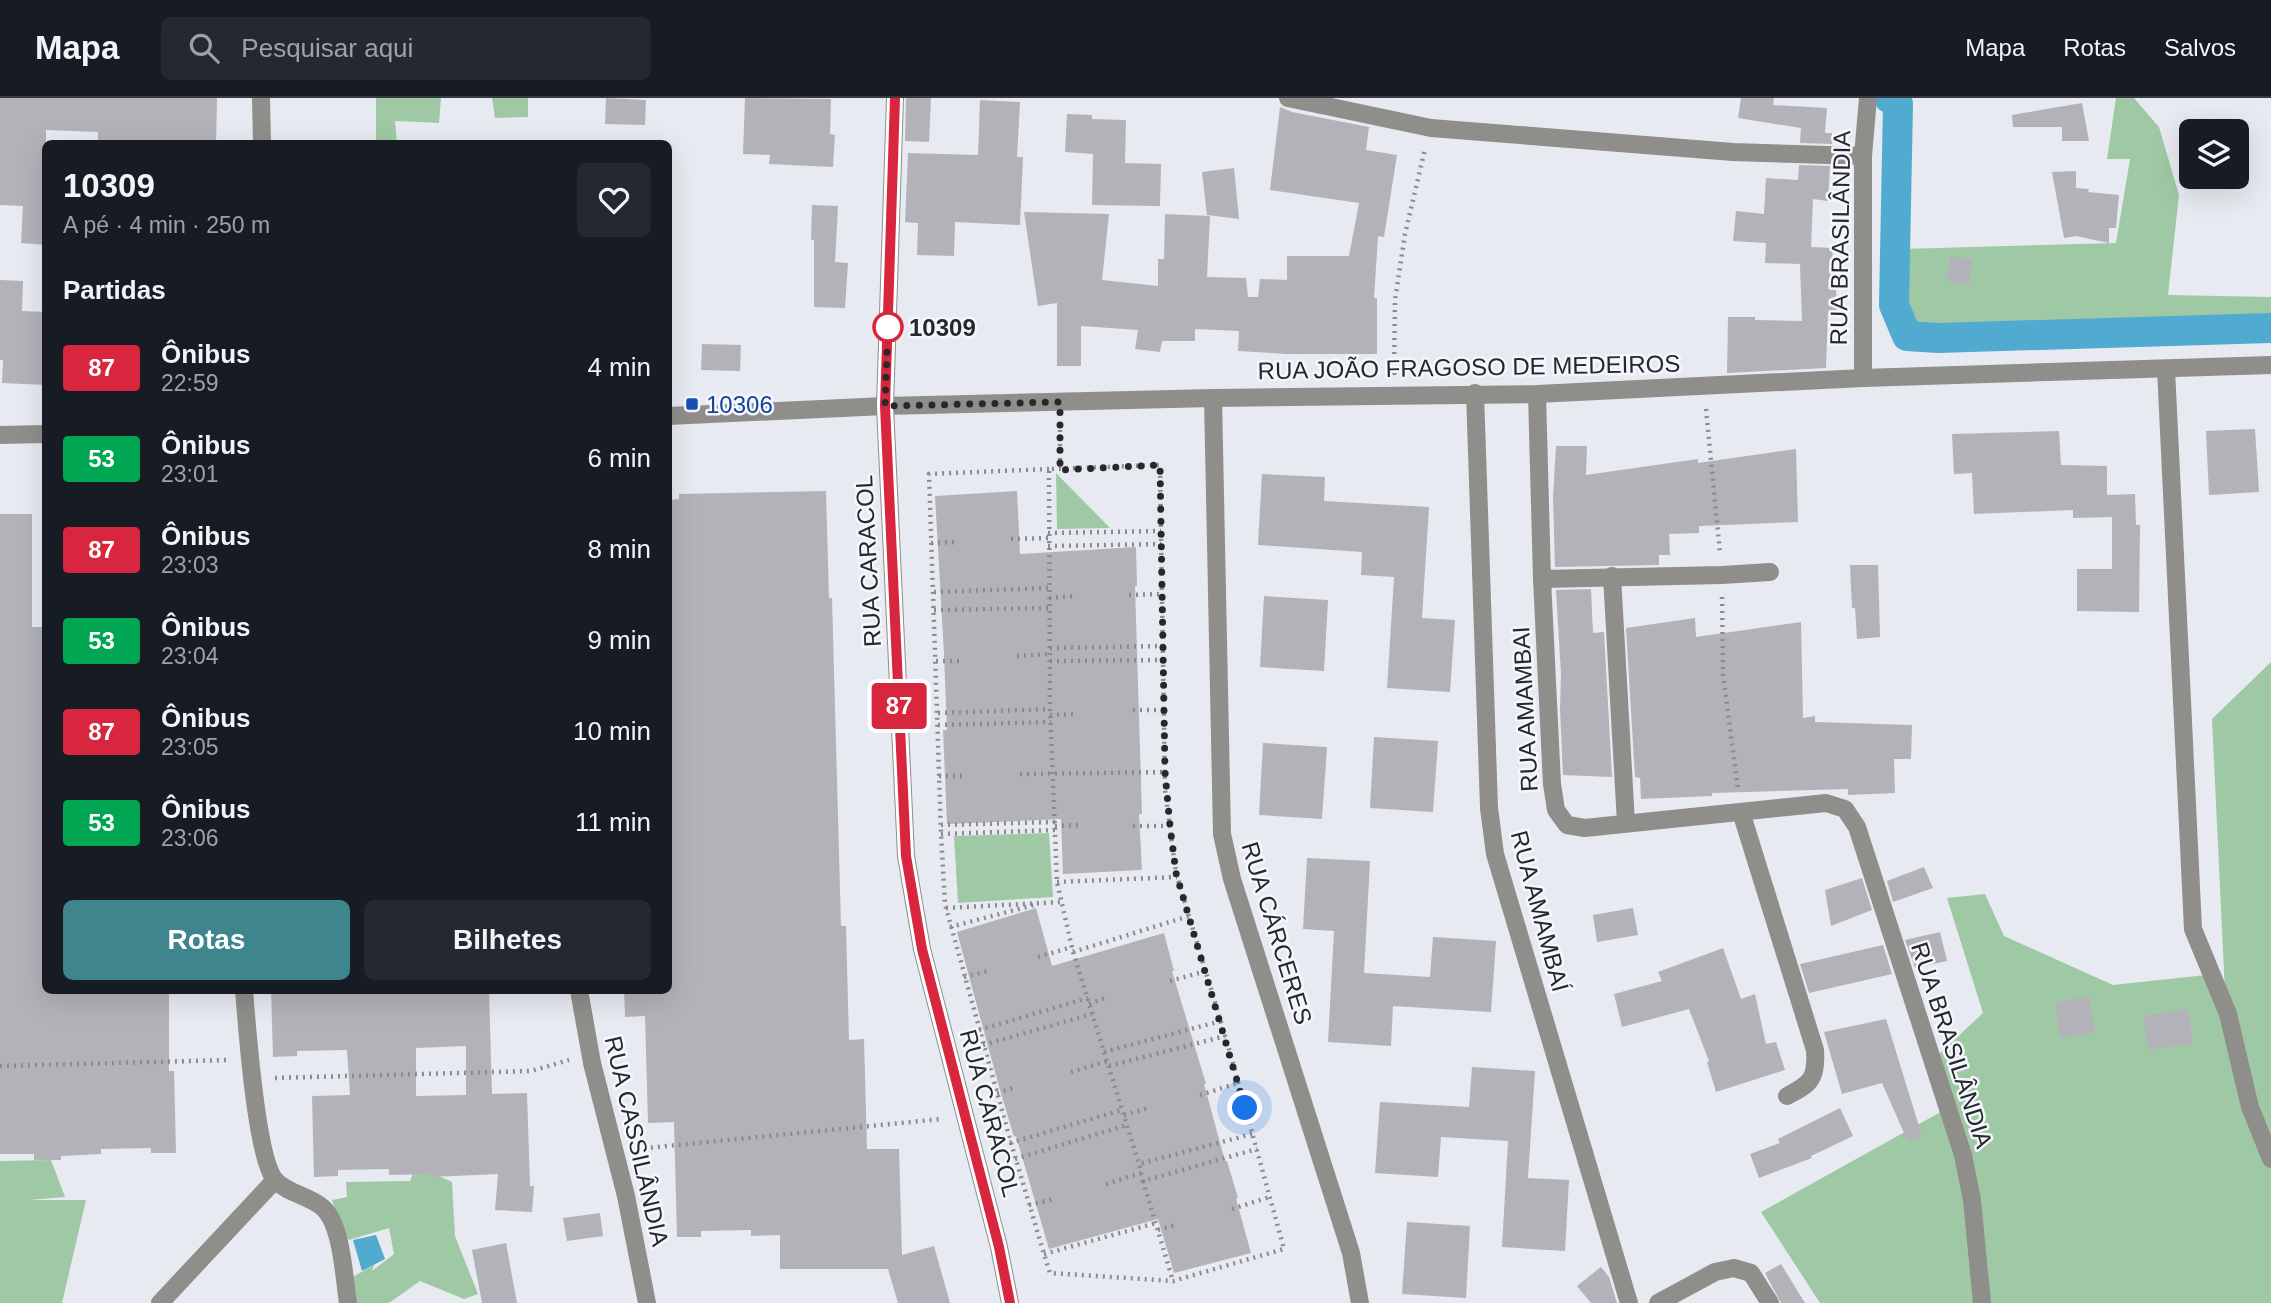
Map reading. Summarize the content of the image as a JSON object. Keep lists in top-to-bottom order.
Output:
{
  "streets": {
    "street": [
      "RUA BRASILÂNDIA",
      "RUA JOÃO FRAGOSO DE MEDEIROS",
      "RUA CARACOL",
      "RUA AMAMBAI",
      "RUA AMAMBAÍ",
      "RUA CÁRCERES",
      "RUA CASSILÂNDIA"
    ]
  },
  "crossings": [
    ["RUA BRASILÂNDIA", "RUA JOÃO FRAGOSO DE MEDEIROS"],
    ["RUA BRASILÂNDIA", "RUA AMAMBAI"],
    ["RUA JOÃO FRAGOSO DE MEDEIROS", "RUA CARACOL"],
    ["RUA JOÃO FRAGOSO DE MEDEIROS", "RUA AMAMBAI"],
    ["RUA JOÃO FRAGOSO DE MEDEIROS", "RUA AMAMBAÍ"],
    ["RUA JOÃO FRAGOSO DE MEDEIROS", "RUA CÁRCERES"]
  ],
  "places": {
    "other": ["10309"],
    "transit": ["10306"]
  },
  "lines": ["bus line 87"],
  "page": {
    "header": "Mapa",
    "search": "Pesquisar aqui",
    "nav": ["Mapa", "Rotas", "Salvos"],
    "on_map": "87",
    "heading": [
      ["10309", "A pé · 4 min · 250 m"],
      "Partidas"
    ],
    "list": [
      {
        "mark": "87",
        "name": "Ônibus",
        "note": "22:59",
        "value": "4 min"
      },
      {
        "mark": "53",
        "name": "Ônibus",
        "note": "23:01",
        "value": "6 min"
      },
      {
        "mark": "87",
        "name": "Ônibus",
        "note": "23:03",
        "value": "8 min"
      },
      {
        "mark": "53",
        "name": "Ônibus",
        "note": "23:04",
        "value": "9 min"
      },
      {
        "mark": "87",
        "name": "Ônibus",
        "note": "23:05",
        "value": "10 min"
      },
      {
        "mark": "53",
        "name": "Ônibus",
        "note": "23:06",
        "value": "11 min"
      }
    ],
    "buttons": ["Rotas", "Bilhetes"]
  }
}
